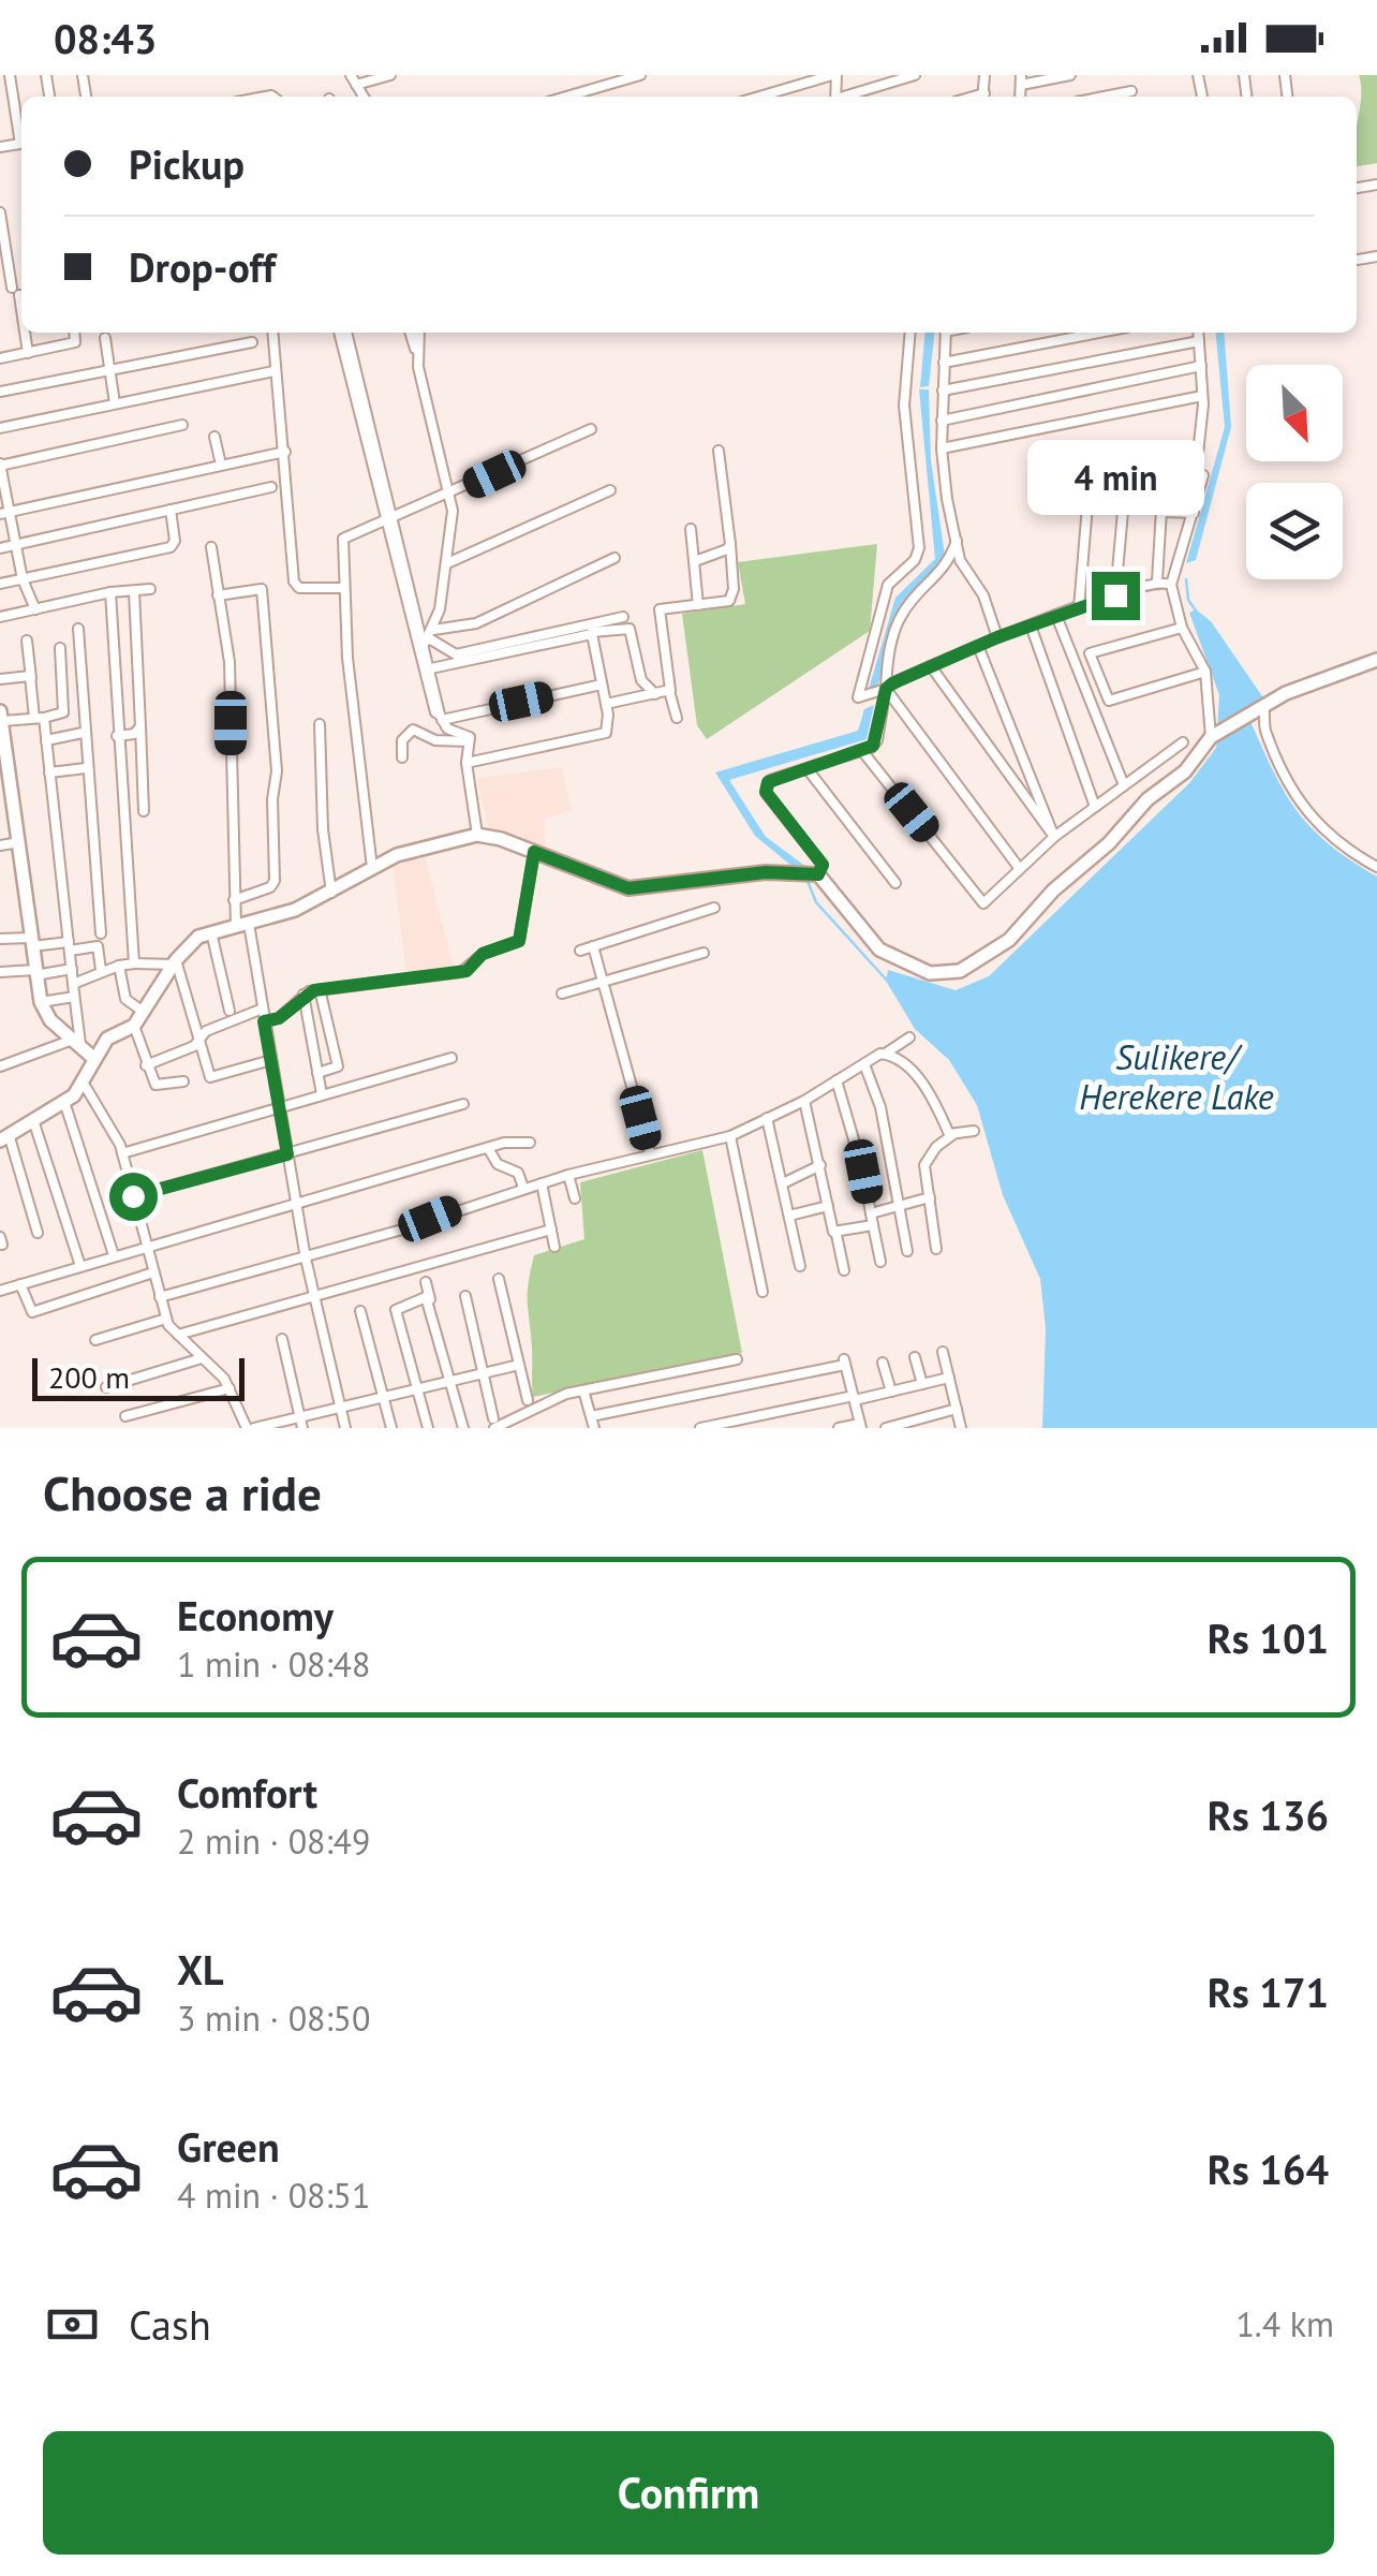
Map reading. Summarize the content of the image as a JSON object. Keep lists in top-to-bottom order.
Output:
{
  "water": ["Sulikere/ Herekere Lake"],
  "scale_bar": "200 m",
  "north": "bottom right",
  "page": {
    "status": "08:43",
    "banner": ["Pickup", "Drop-off"],
    "bubble": "4 min",
    "scale": "200 m",
    "heading": "Choose a ride",
    "list": [
      {
        "name": "Economy",
        "note": "1 min · 08:48",
        "value": "Rs 101"
      },
      {
        "name": "Comfort",
        "note": "2 min · 08:49",
        "value": "Rs 136"
      },
      {
        "name": "XL",
        "note": "3 min · 08:50",
        "value": "Rs 171"
      },
      {
        "name": "Green",
        "note": "4 min · 08:51",
        "value": "Rs 164"
      }
    ],
    "pay": ["Cash", "1.4 km"],
    "buttons": "Confirm"
  }
}
